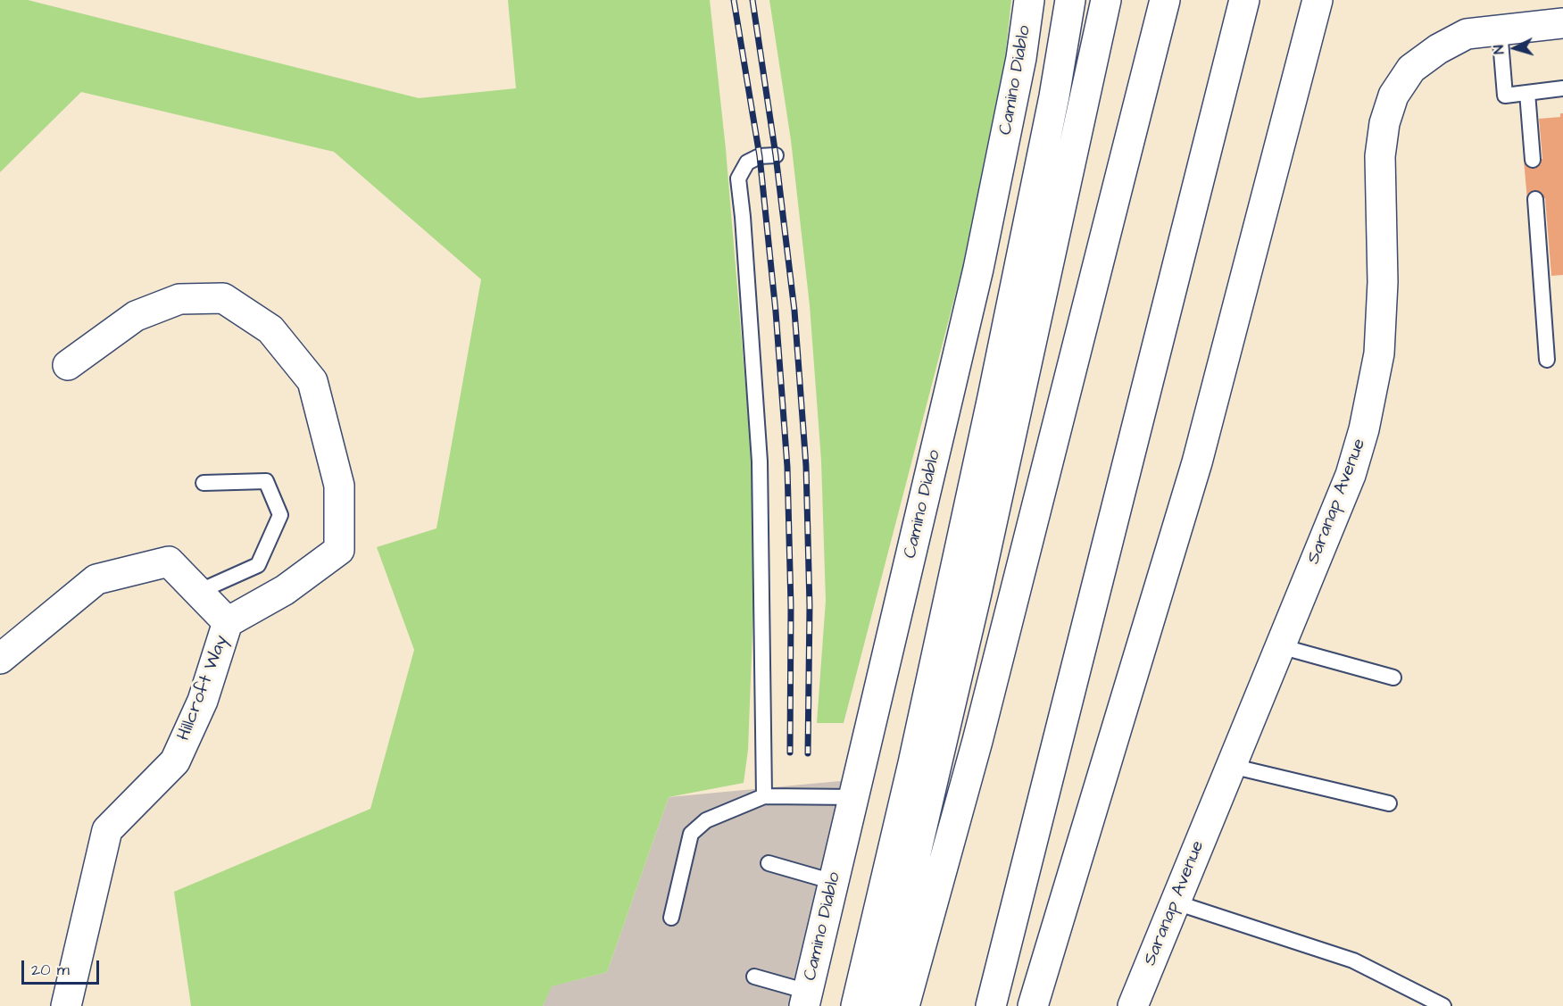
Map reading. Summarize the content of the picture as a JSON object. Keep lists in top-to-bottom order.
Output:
{
  "streets": {
    "main road": ["Camino Diablo", "Saranap Avenue", "Hillcroft Way"]
  },
  "scale_bar": "20 m",
  "north": "left"
}
